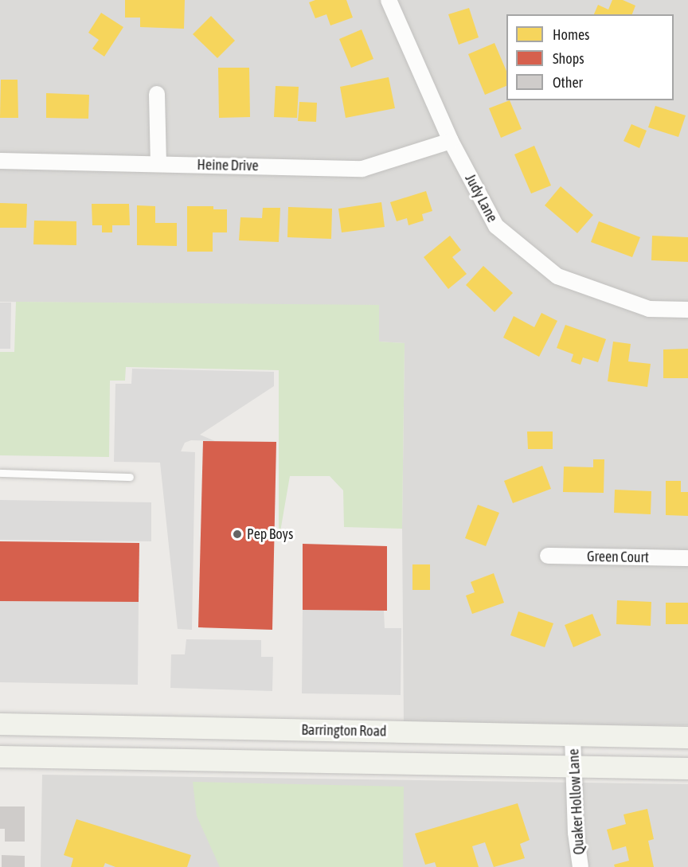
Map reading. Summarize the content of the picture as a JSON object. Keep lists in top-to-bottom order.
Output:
{
  "streets": {
    "main road": ["Barrington Road"],
    "street": [
      "Heine Drive",
      "Judy Lane",
      "Green Court",
      "Quaker Hollow Lane"
    ]
  },
  "crossings": [
    ["Heine Drive", "Judy Lane"],
    ["Barrington Road", "Quaker Hollow Lane"]
  ],
  "places": ["Pep Boys"],
  "legend": ["Homes", "Shops", "Other"]
}
